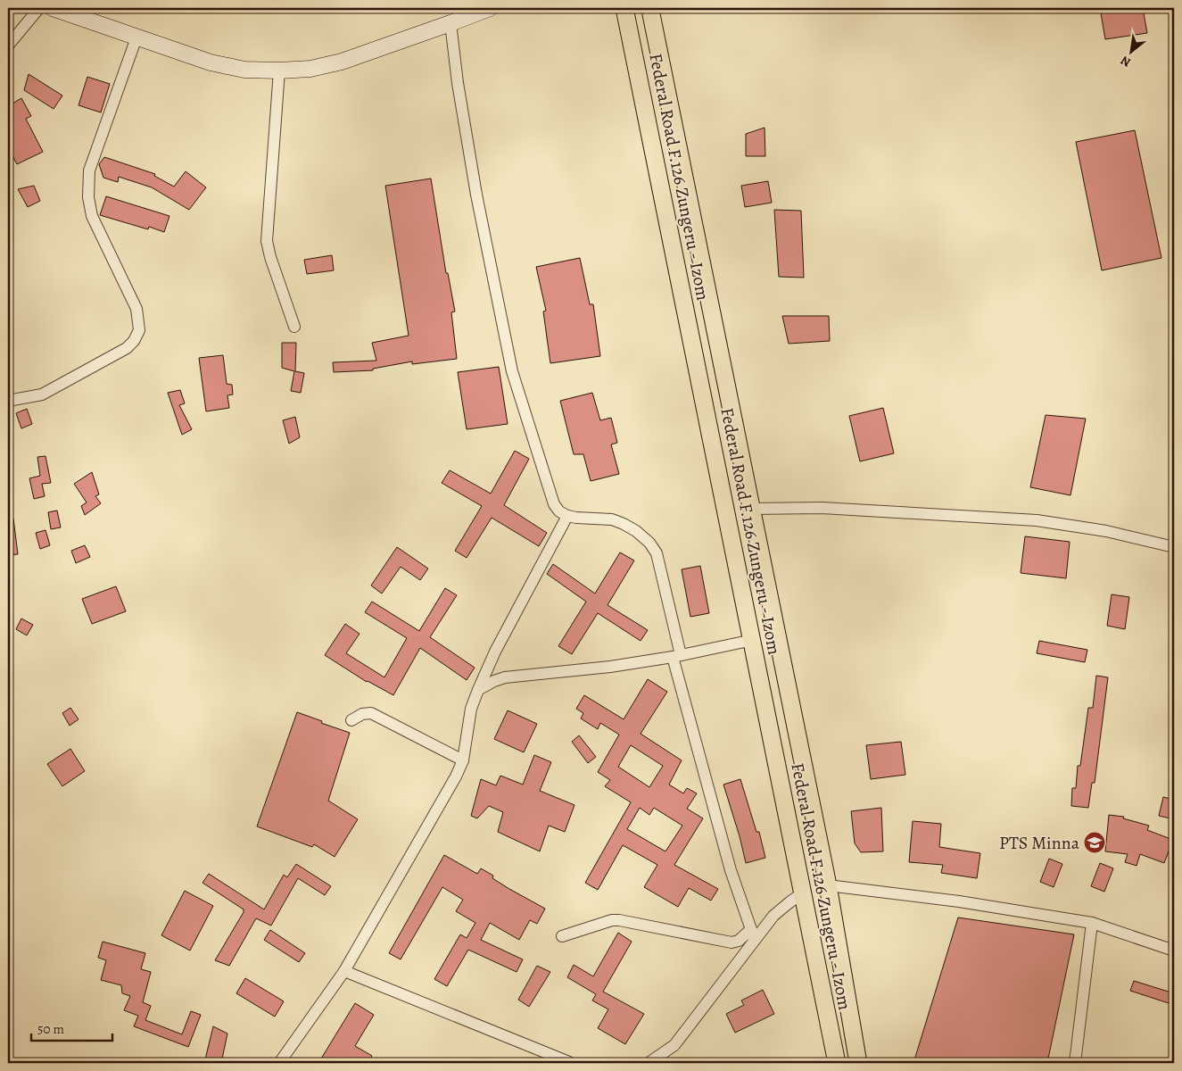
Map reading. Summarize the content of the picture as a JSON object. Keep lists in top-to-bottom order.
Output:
{
  "streets": {
    "main road": ["Federal Road F.126 Zungeru - Izom"]
  },
  "places": {
    "school or university": ["PTS Minna"]
  },
  "scale_bar": "50 m",
  "north": "bottom left"
}
